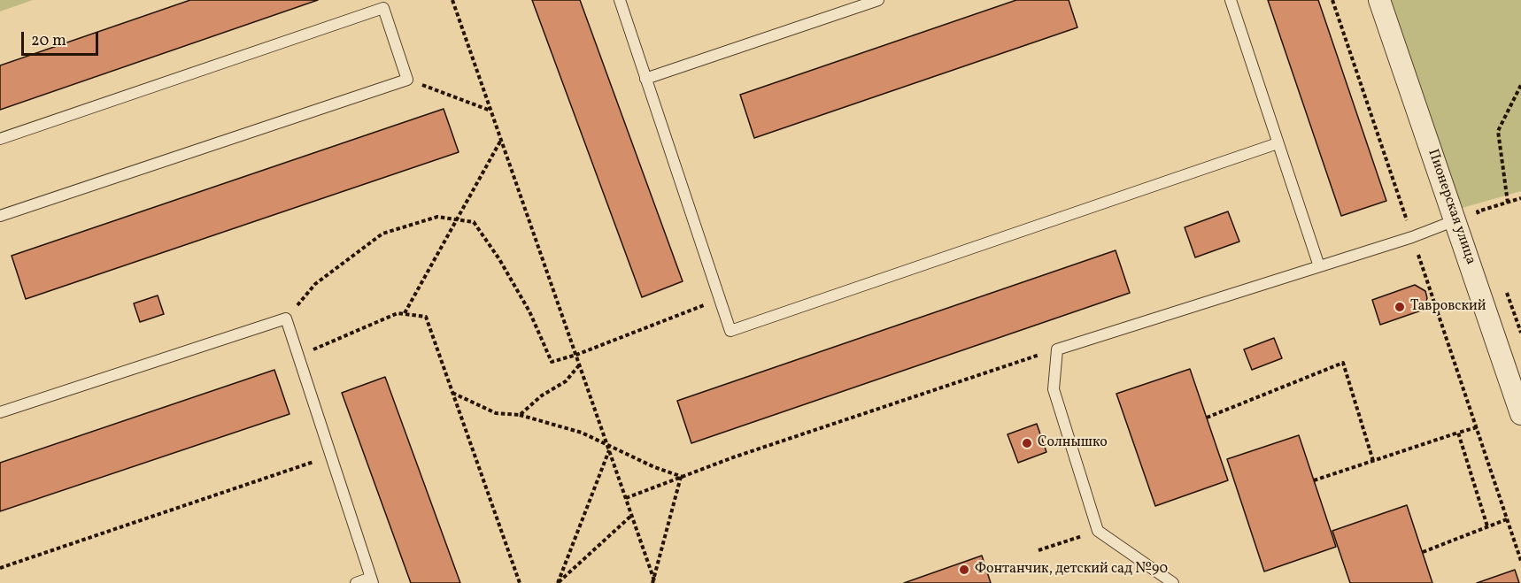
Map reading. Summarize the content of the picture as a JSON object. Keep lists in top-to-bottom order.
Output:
{
  "streets": {
    "street": ["Пионерская улица"]
  },
  "places": ["Тавровский", "Солнышко", "Фонтанчик, детский сад №90"],
  "scale_bar": "20 m"
}
